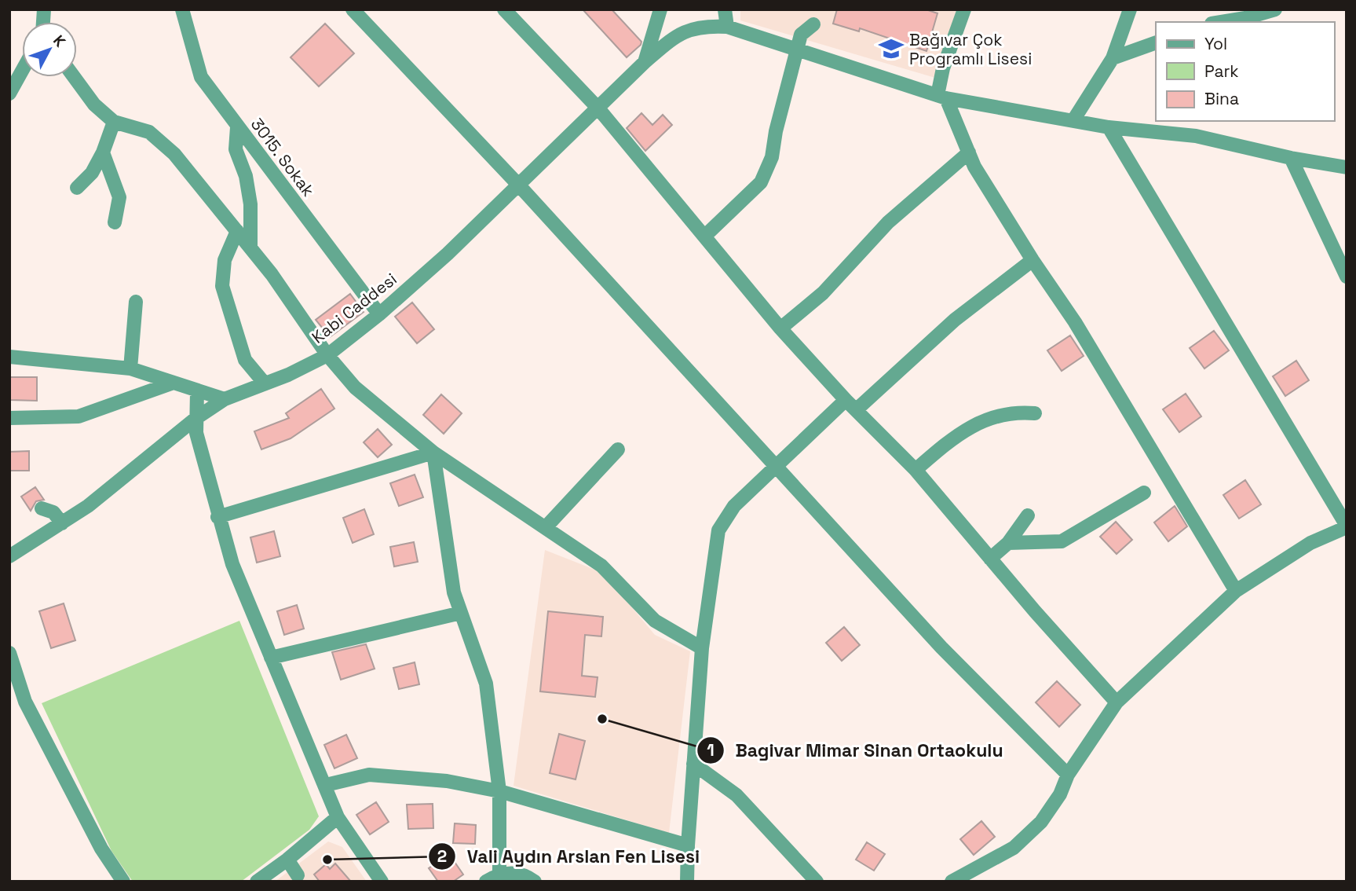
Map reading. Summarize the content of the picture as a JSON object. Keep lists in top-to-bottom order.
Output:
{
  "streets": {
    "street": ["3015. Sokak", "Kabi Caddesi"]
  },
  "crossings": [
    ["3015. Sokak", "Kabi Caddesi"]
  ],
  "places": {
    "school or university": ["Bağıvar Çok Programlı Lisesi"],
    "other": ["Bagivar Mimar Sinan Ortaokulu", "Vali Aydın Arslan Fen Lisesi"]
  },
  "legend": ["Yol", "Park", "Bina"],
  "north": "top right"
}
